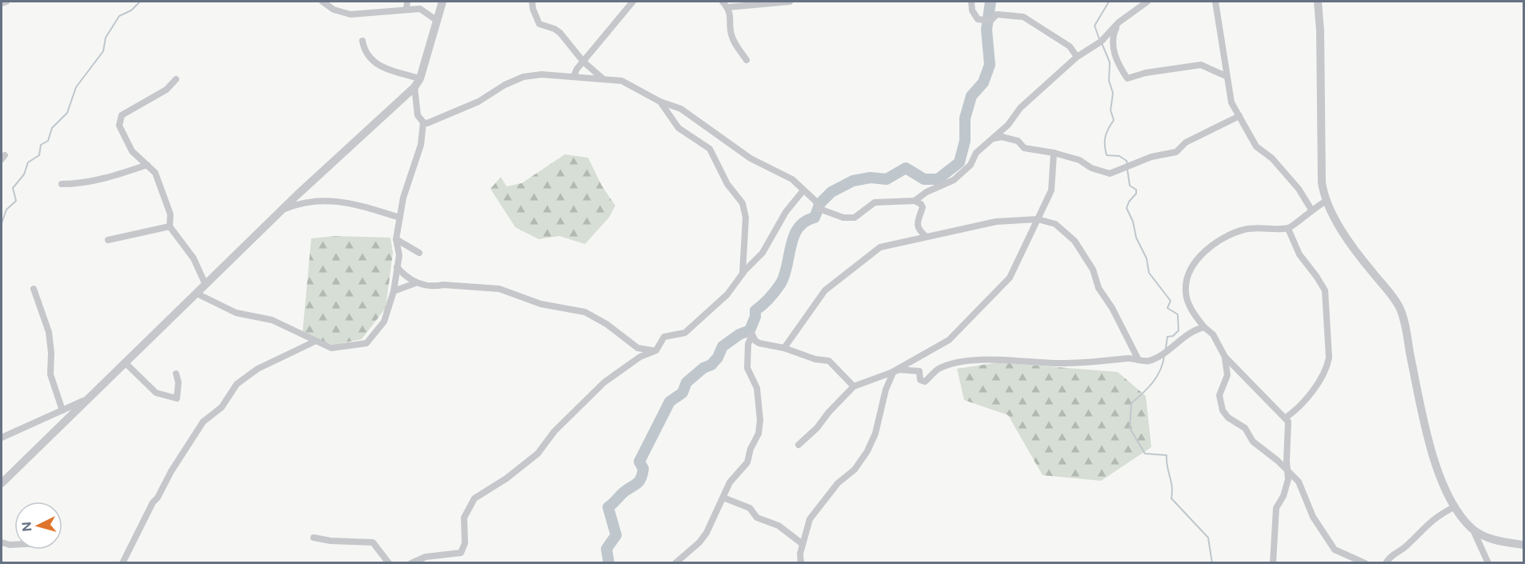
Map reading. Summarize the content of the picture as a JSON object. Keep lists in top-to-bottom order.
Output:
{
  "north": "left"
}
